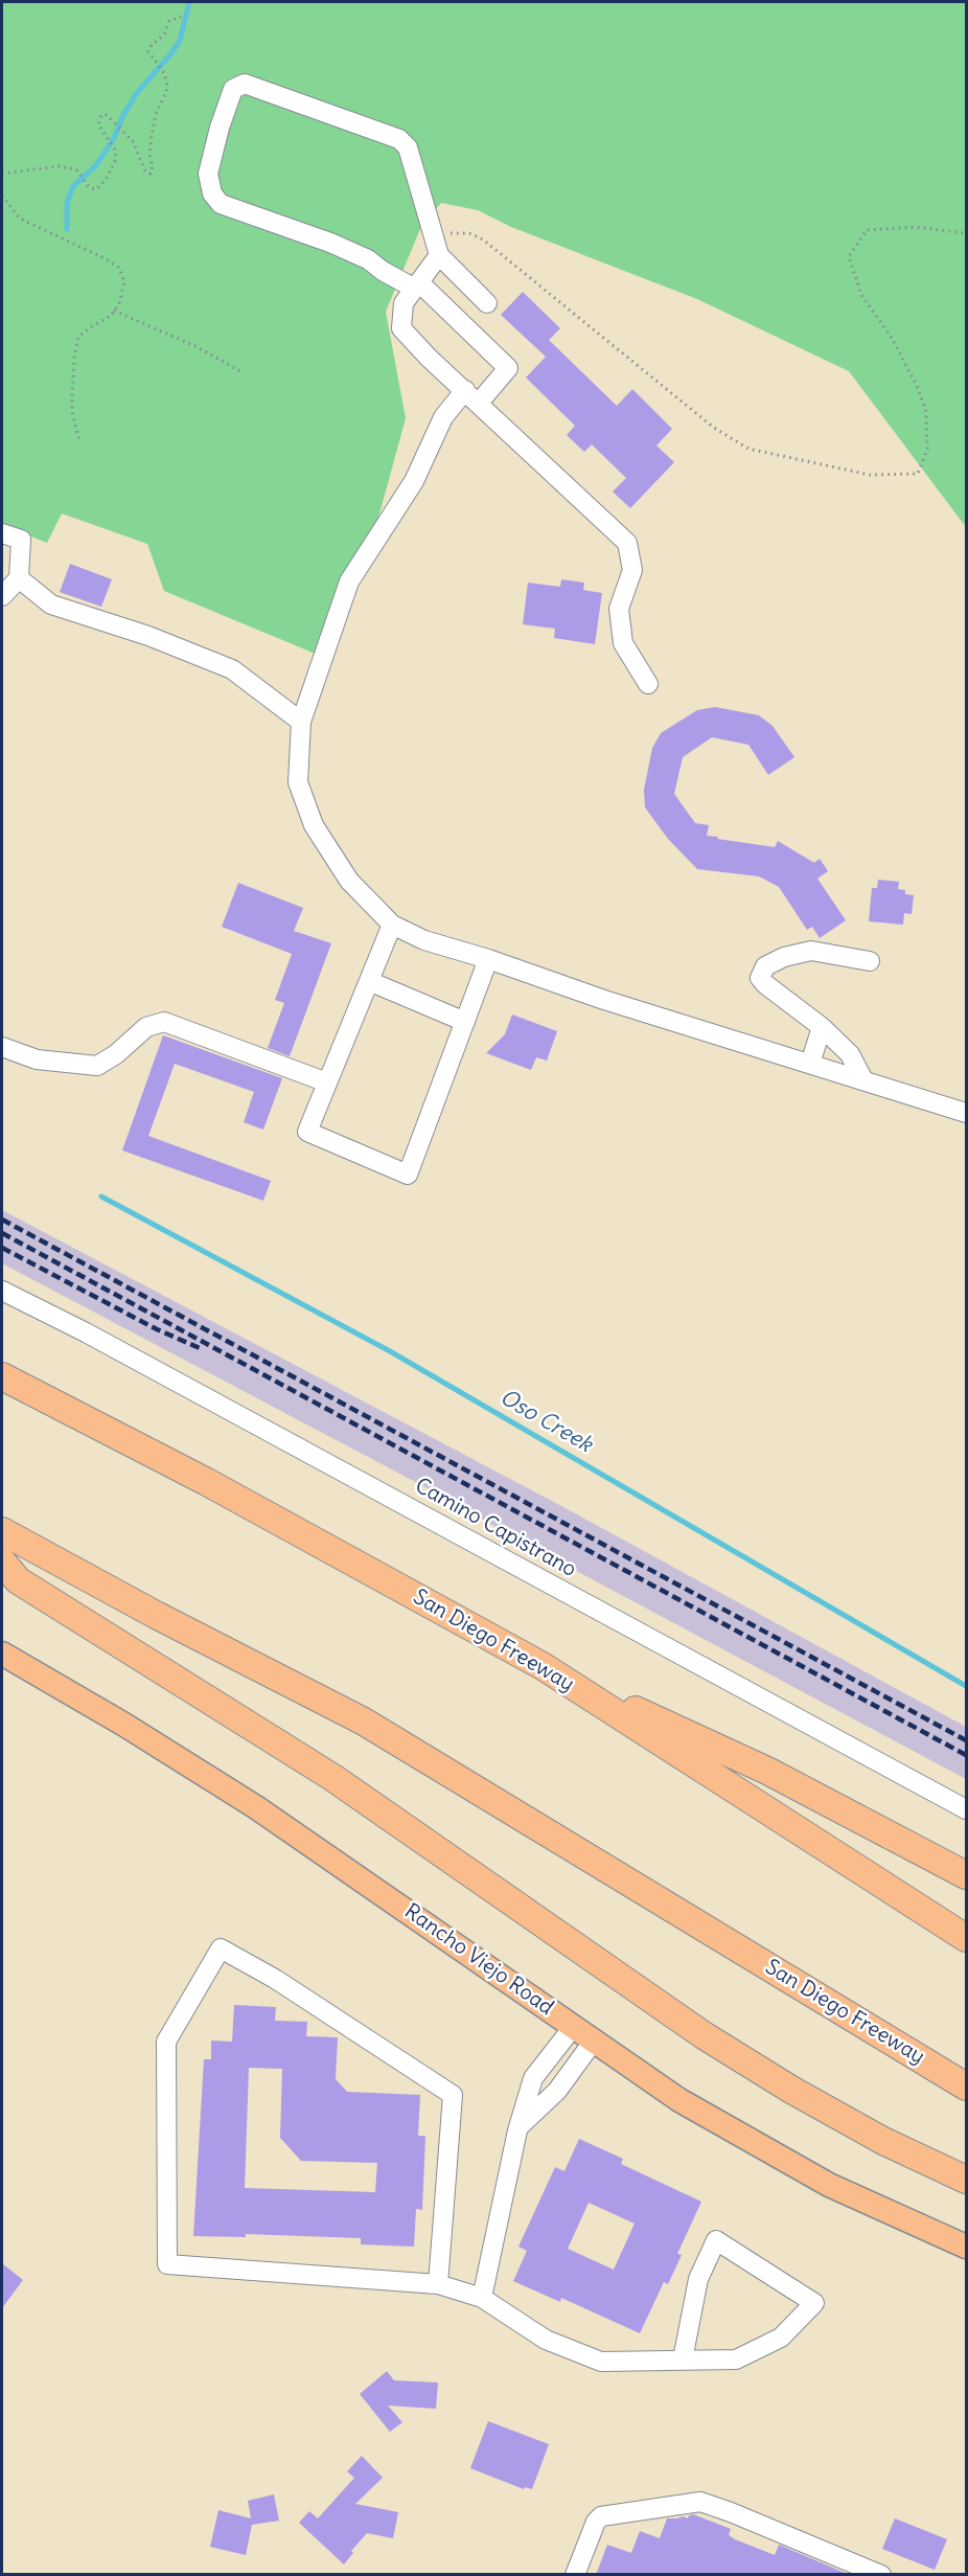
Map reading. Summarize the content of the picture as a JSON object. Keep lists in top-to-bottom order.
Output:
{
  "streets": {
    "highway": ["San Diego Freeway"],
    "main road": ["Rancho Viejo Road"],
    "street": ["Camino Capistrano"]
  },
  "water": ["Oso Creek"]
}
